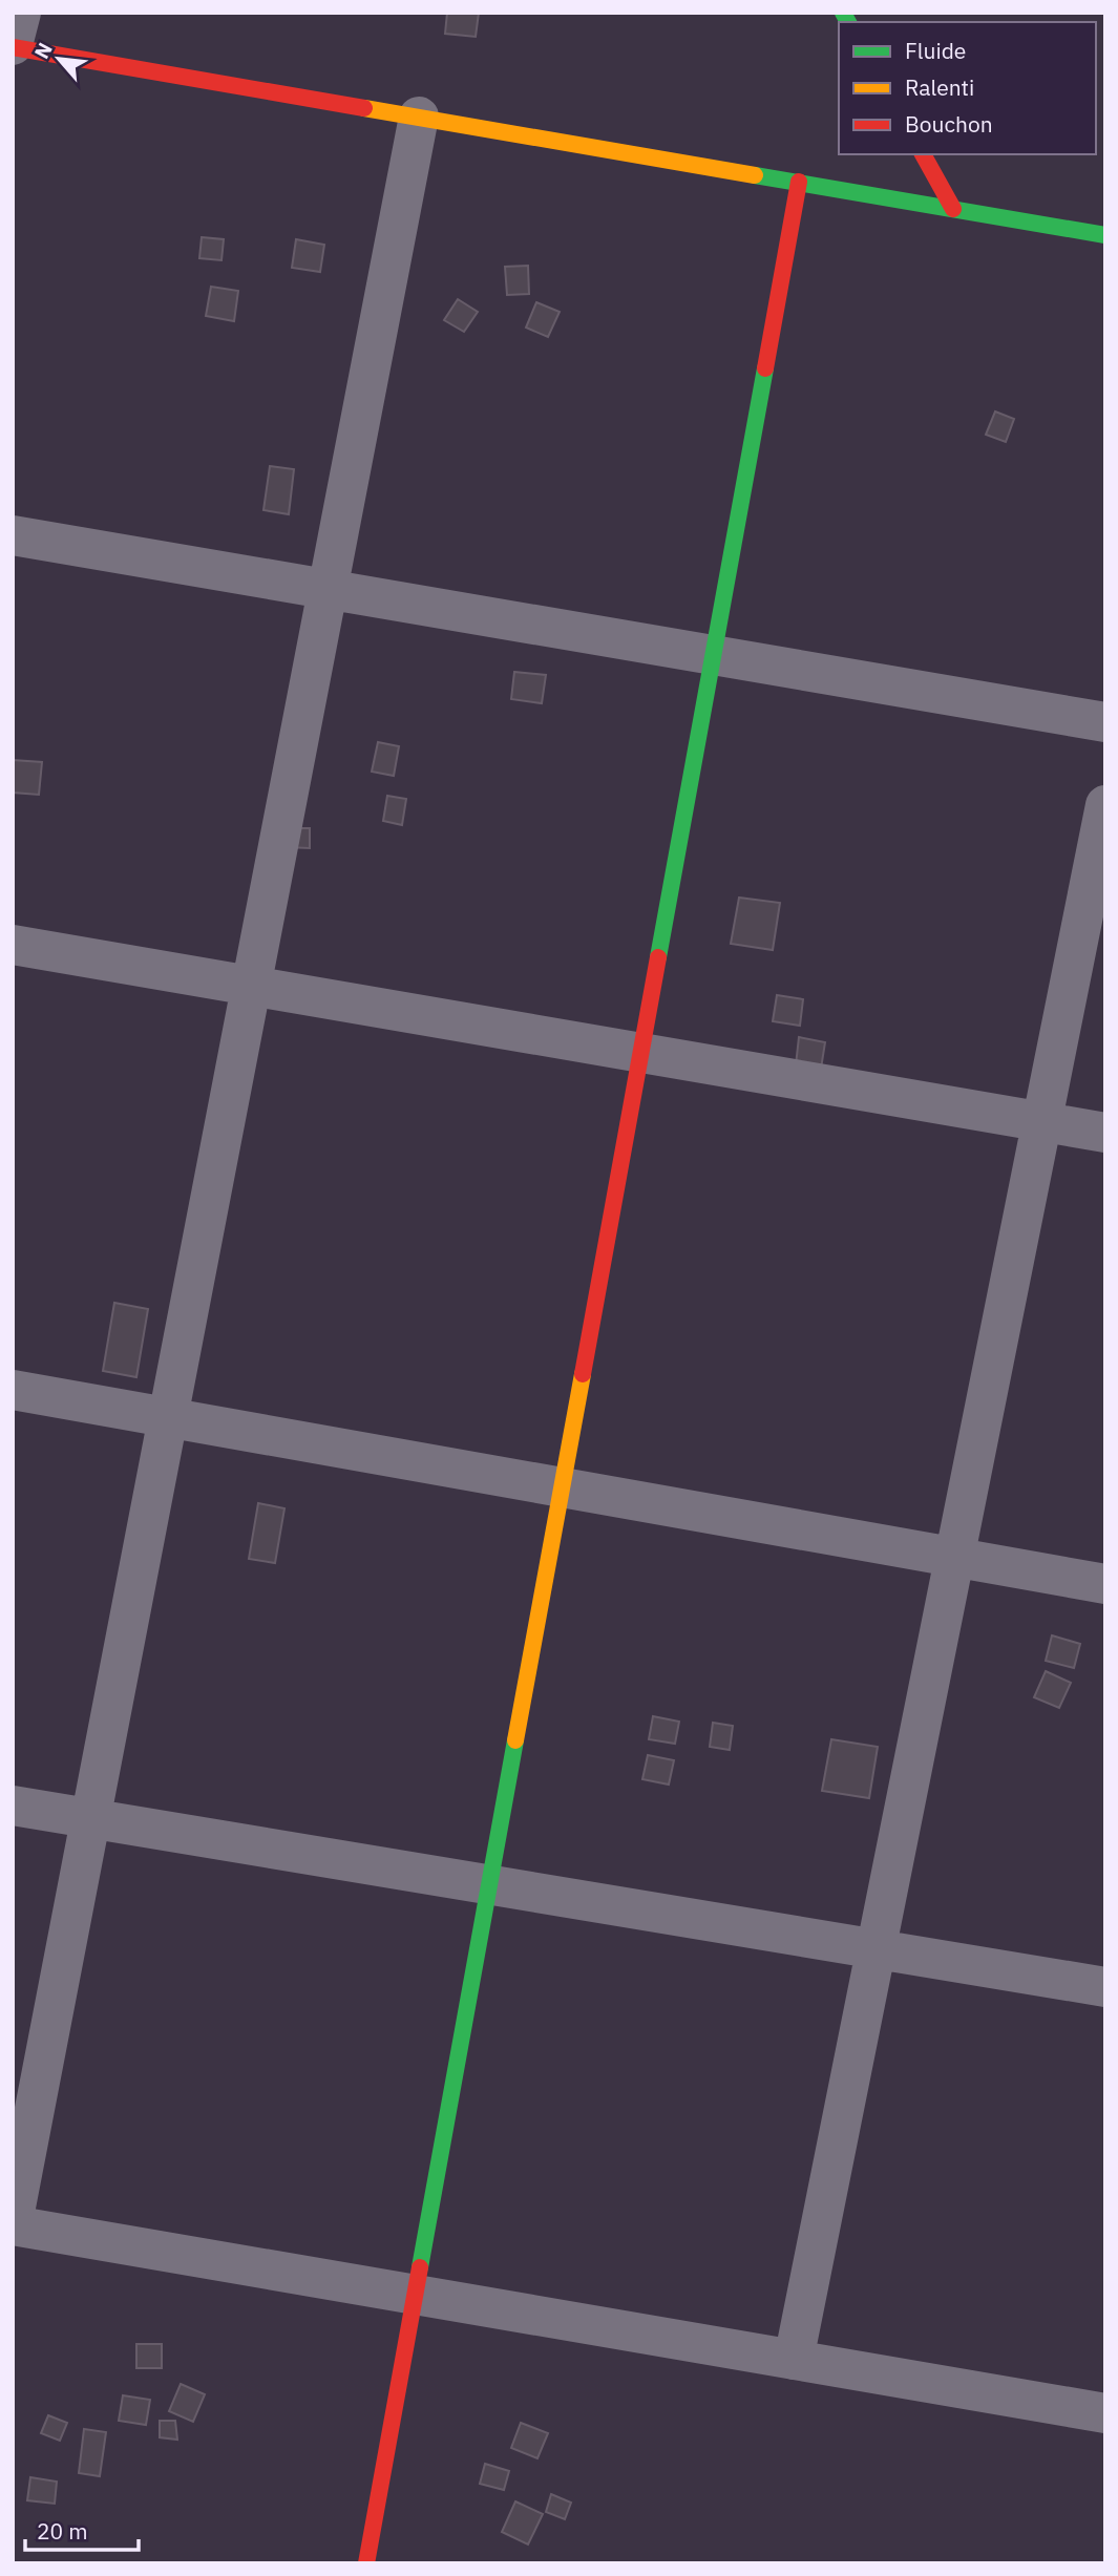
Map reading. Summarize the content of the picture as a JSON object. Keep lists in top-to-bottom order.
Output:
{
  "legend": ["Fluide", "Ralenti", "Bouchon"],
  "scale_bar": "20 m",
  "north": "top left"
}
